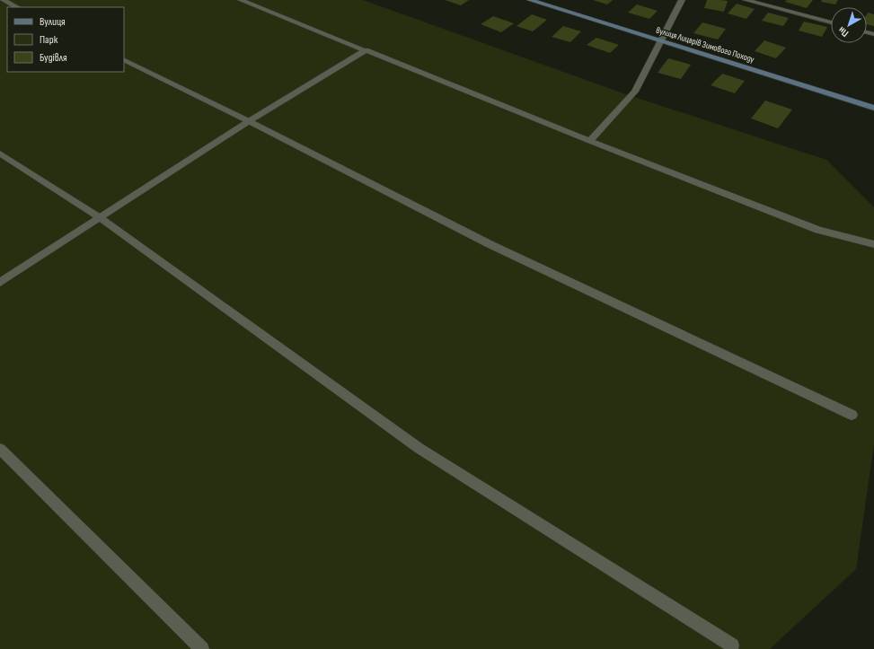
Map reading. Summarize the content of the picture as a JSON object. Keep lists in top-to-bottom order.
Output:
{
  "streets": {
    "street": ["вулиця Лицарів Зимового Походу"]
  },
  "legend": ["Вулиця", "Парк", "Будівля"],
  "north": "bottom left"
}
